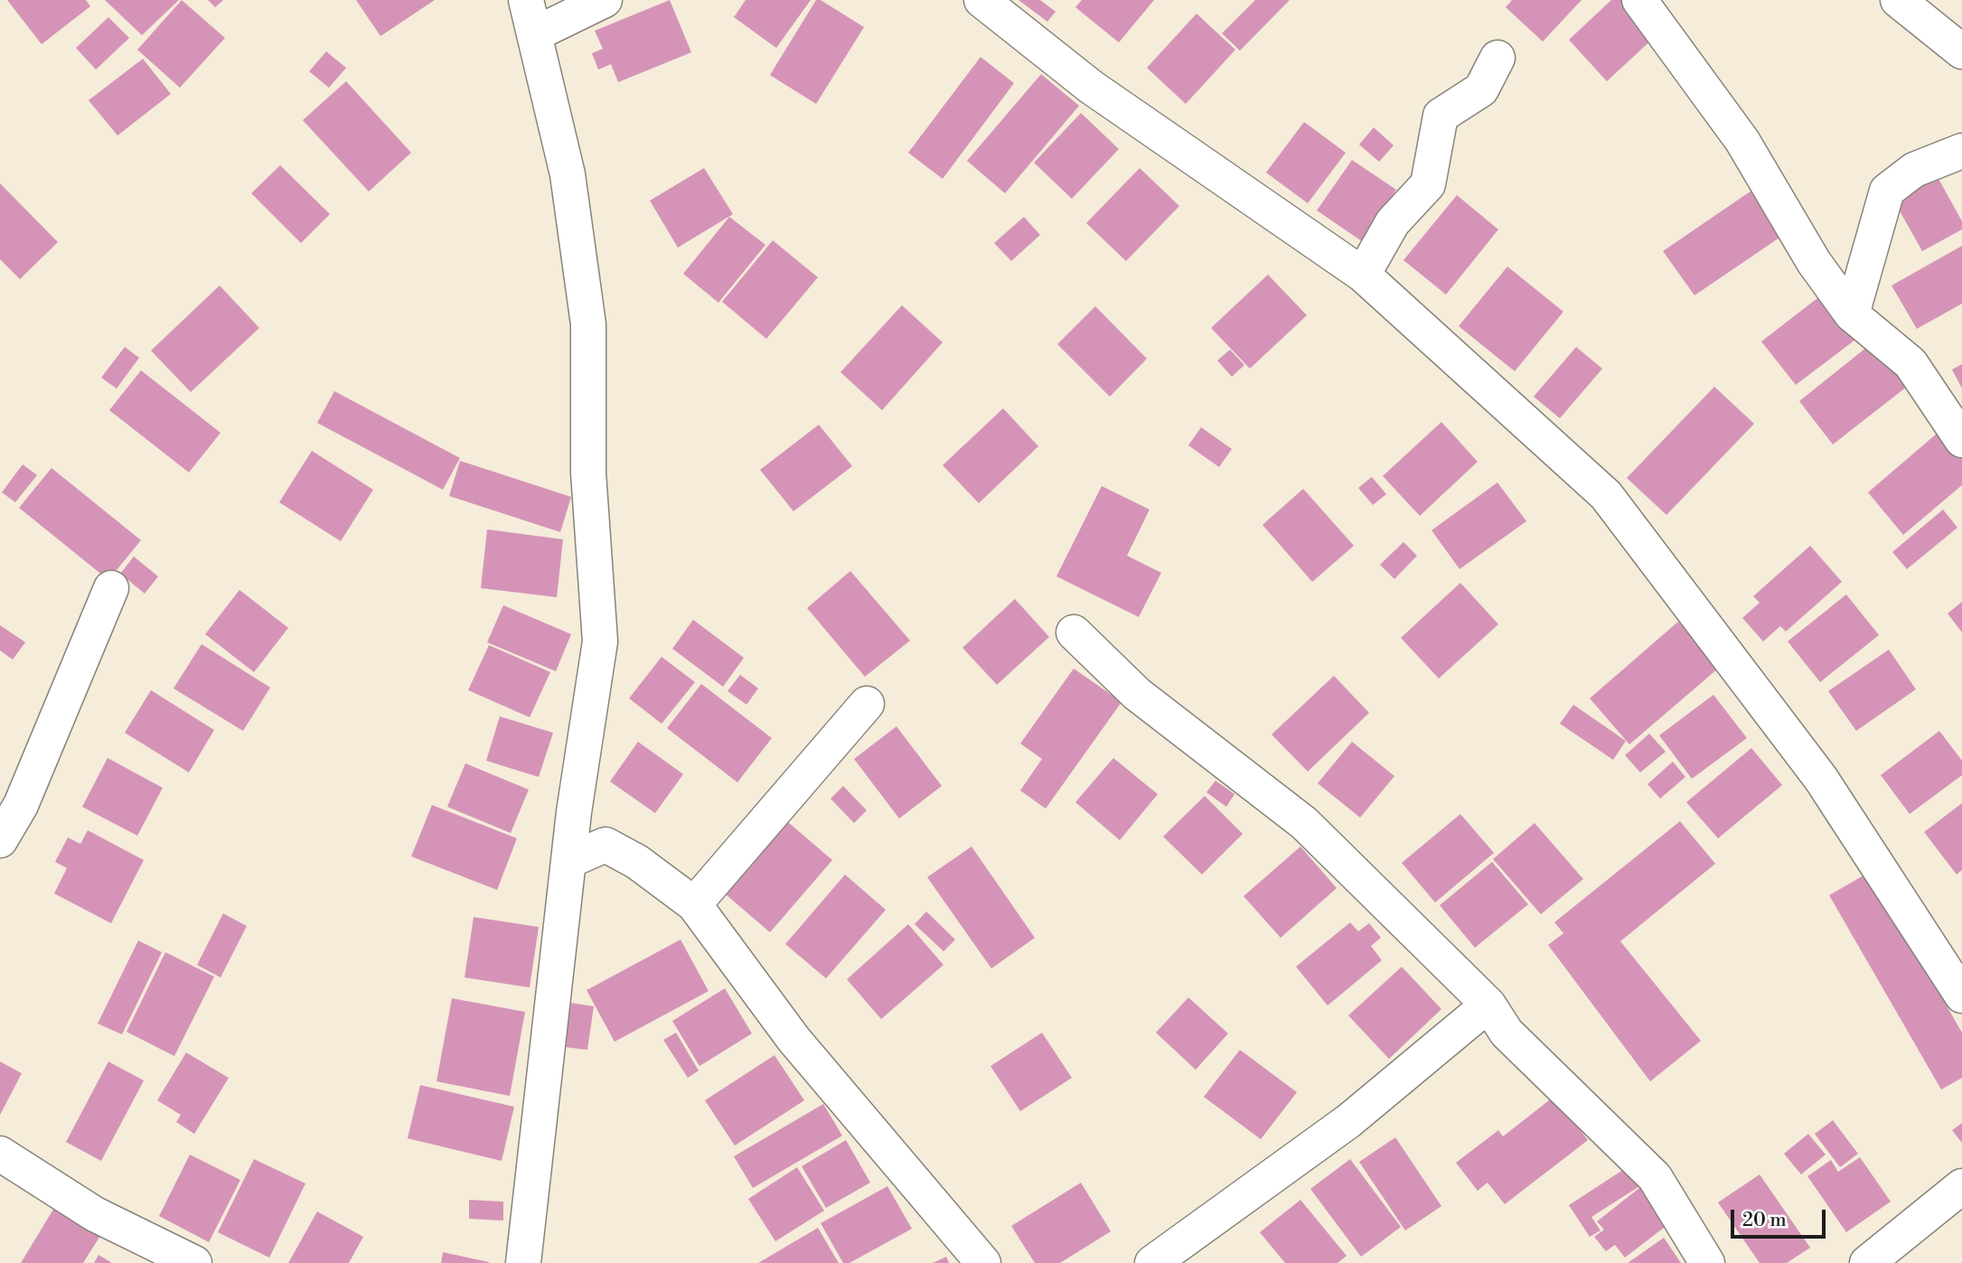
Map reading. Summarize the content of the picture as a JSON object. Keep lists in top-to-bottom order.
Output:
{
  "scale_bar": "20 m"
}
